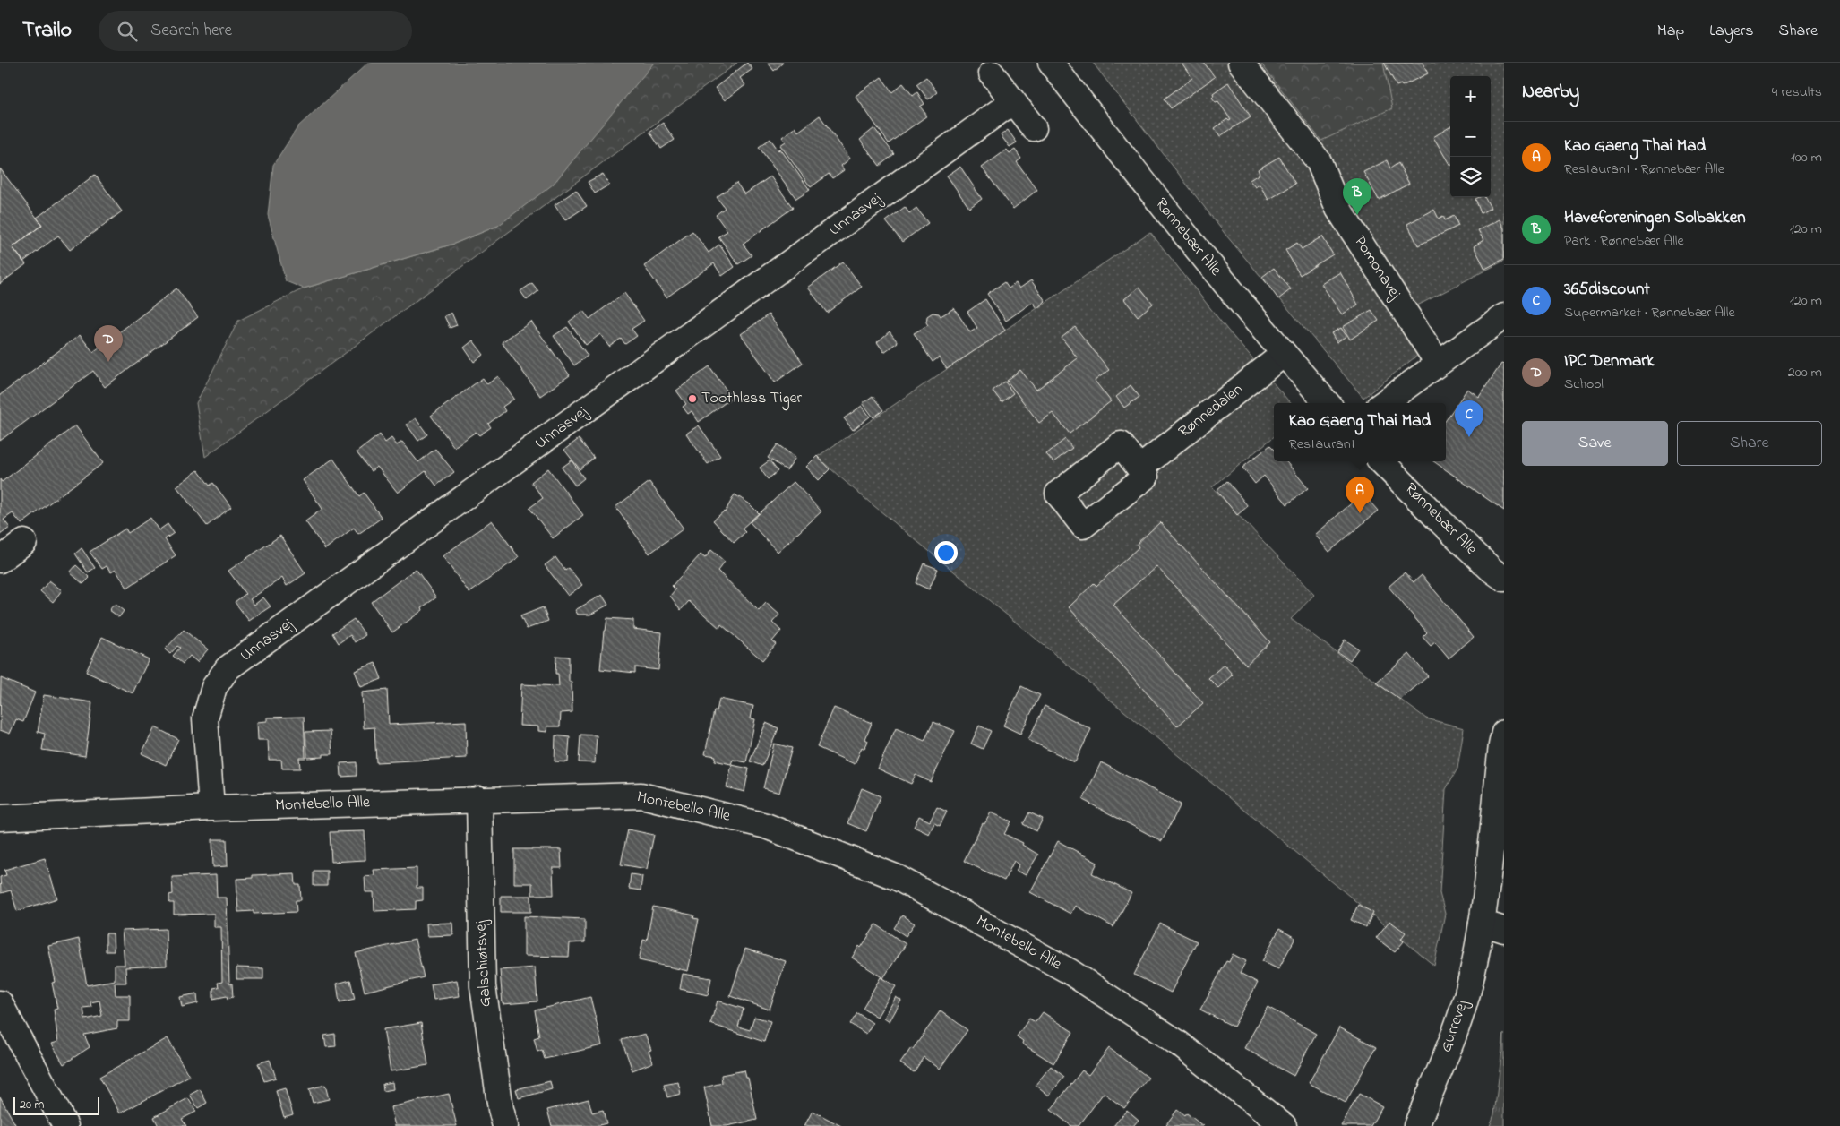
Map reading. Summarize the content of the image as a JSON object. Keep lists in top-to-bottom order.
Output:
{
  "streets": {
    "street": [
      "Unnasvej",
      "Rønnebær Alle",
      "Pomonavej",
      "Rønnedalen",
      "Montebello Alle",
      "Galschiøtsvej",
      "Gurrevej"
    ]
  },
  "crossings": [
    ["Unnasvej", "Montebello Alle"],
    ["Rønnebær Alle", "Rønnedalen"],
    ["Montebello Alle", "Galschiøtsvej"]
  ],
  "places": ["Toothless Tiger"],
  "scale_bar": "20 m",
  "page": {
    "header": "Trailo",
    "search": "Search here",
    "nav": ["Map", "Layers", "Share"],
    "heading": ["Nearby", "4 results"],
    "map_buttons": ["+", "−"],
    "list": [
      {
        "mark": "A",
        "name": "Kao Gaeng Thai Mad",
        "note": "Restaurant · Rønnebær Alle",
        "value": "100 m"
      },
      {
        "mark": "B",
        "name": "Haveforeningen Solbakken",
        "note": "Park · Rønnebær Alle",
        "value": "120 m"
      },
      {
        "mark": "C",
        "name": "365discount",
        "note": "Supermarket · Rønnebær Alle",
        "value": "120 m"
      },
      {
        "mark": "D",
        "name": "IPC Denmark",
        "note": "School",
        "value": "200 m"
      }
    ],
    "pins": [
      "B",
      "D",
      "C",
      "A"
    ],
    "popup": ["Kao Gaeng Thai Mad", "Restaurant"],
    "buttons": ["Save", "Share"],
    "scale": "20 m"
  }
}
